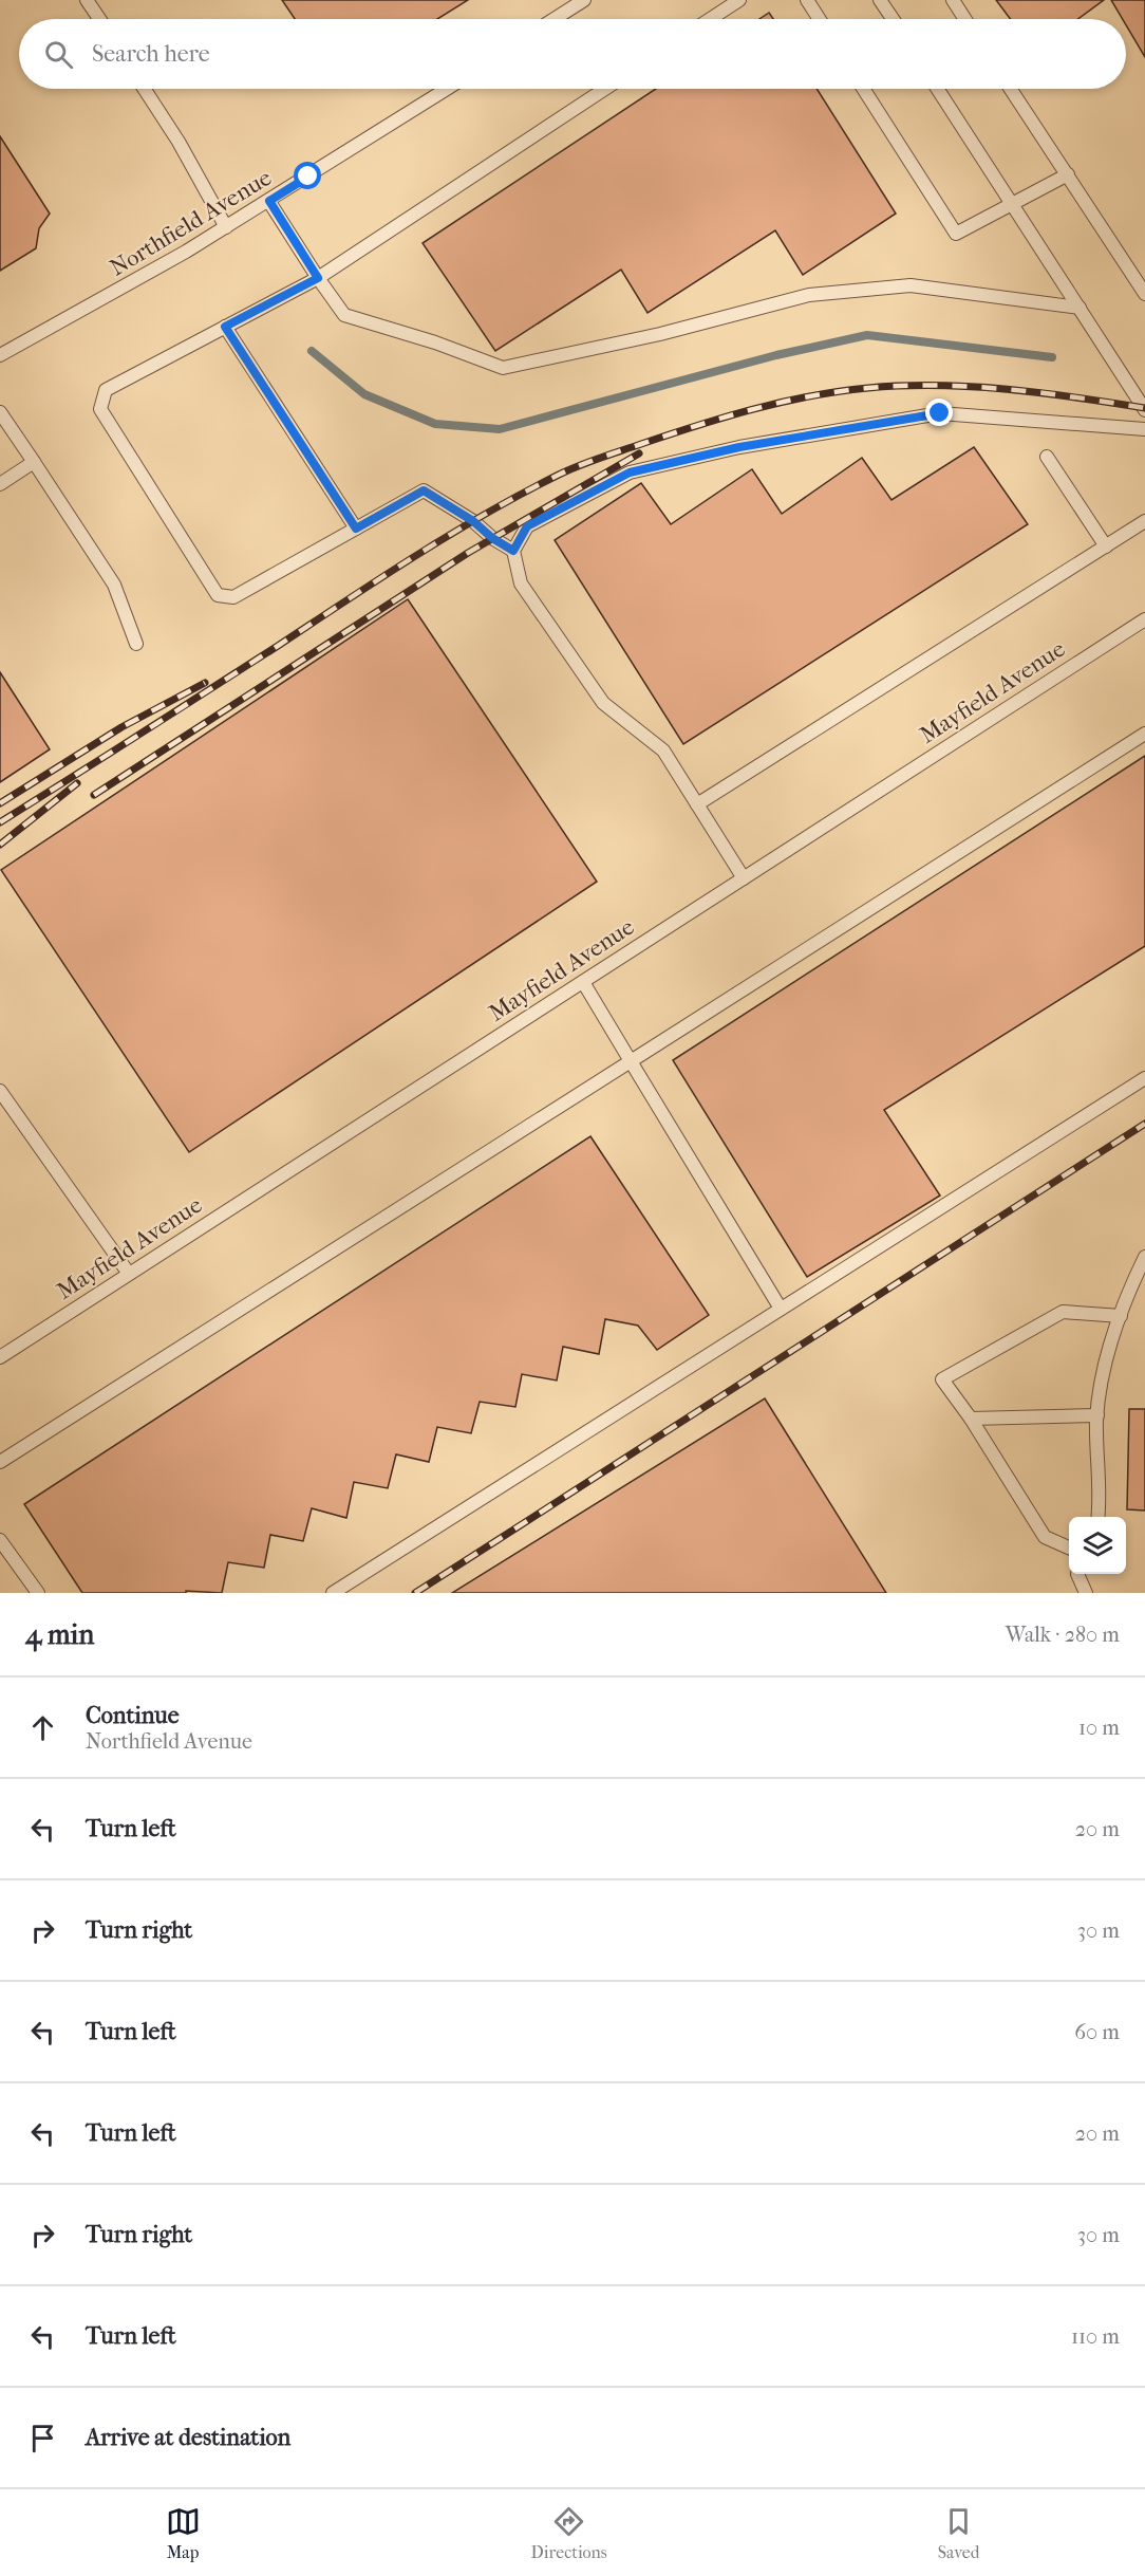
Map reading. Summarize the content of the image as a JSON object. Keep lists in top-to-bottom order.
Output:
{
  "streets": {
    "lane": ["Northfield Avenue", "Mayfield Avenue"]
  },
  "page": {
    "search": "Search here",
    "heading": ["4 min", "Walk · 280 m"],
    "list": [
      ["Continue", "Northfield Avenue", "10 m"],
      ["Turn left", "20 m"],
      ["Turn right", "30 m"],
      ["Turn left", "60 m"],
      ["Turn left", "20 m"],
      ["Turn right", "30 m"],
      ["Turn left", "110 m"],
      "Arrive at destination"
    ],
    "nav": ["Map", "Directions", "Saved"]
  }
}
